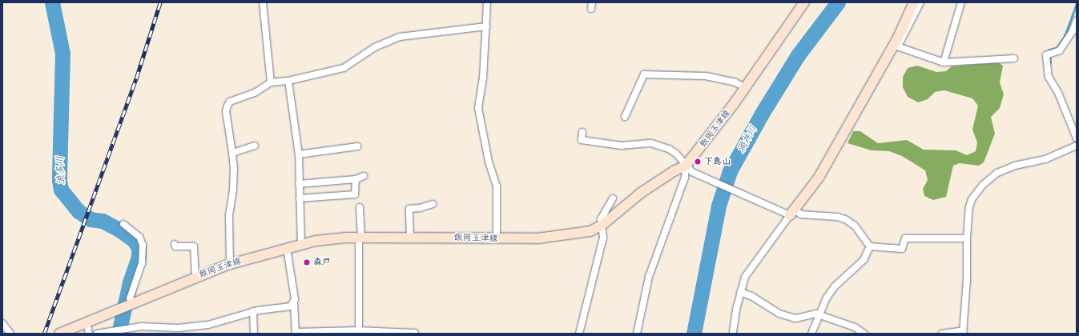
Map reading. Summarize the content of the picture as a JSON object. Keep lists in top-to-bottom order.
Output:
{
  "streets": {
    "main road": ["飯岡玉津線"]
  },
  "water": ["渦井川", "浪多川"],
  "places": ["下島山", "森戸"]
}
